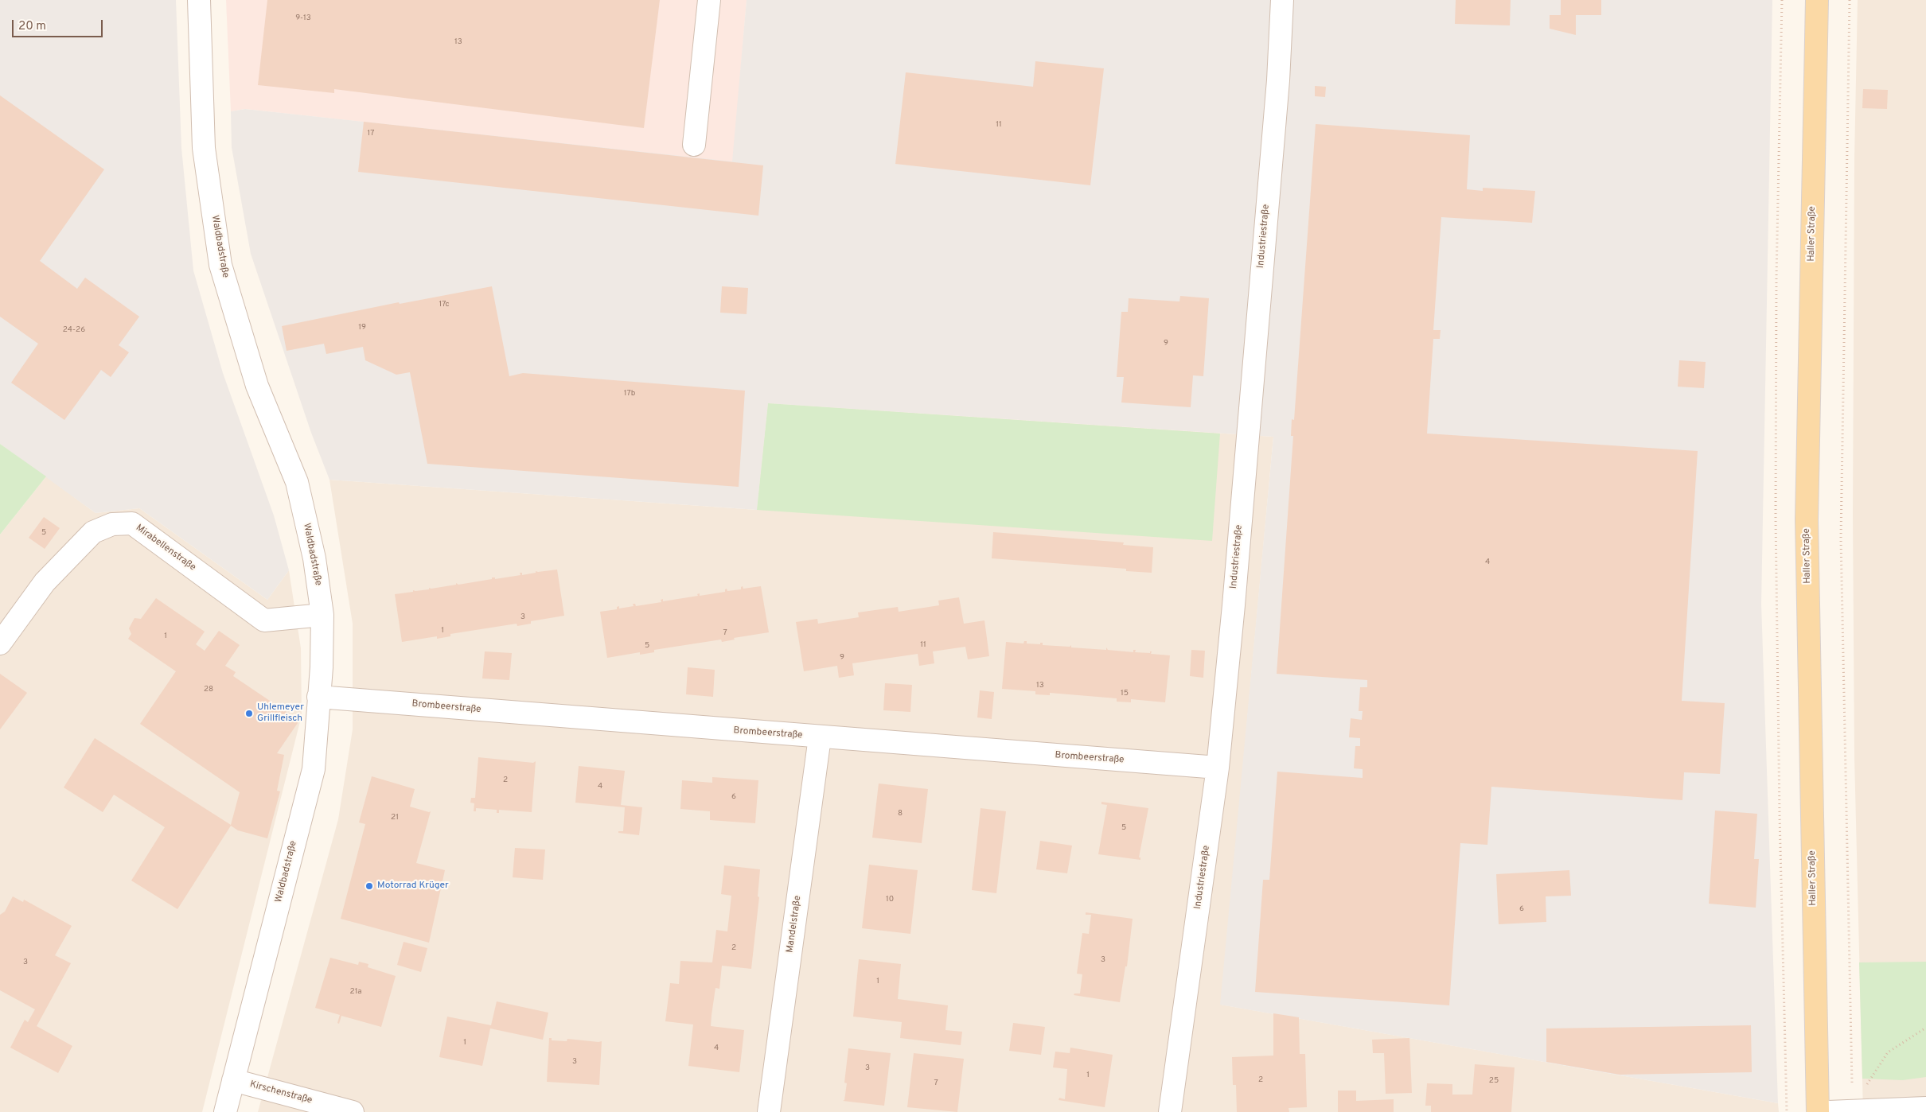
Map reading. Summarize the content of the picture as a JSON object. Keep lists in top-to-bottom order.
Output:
{
  "streets": {
    "main road": ["Haller Straße"],
    "street": [
      "Industriestraße",
      "Waldbadstraße",
      "Mirabellenstraße",
      "Brombeerstraße",
      "Mandelstraße",
      "Kirschenstraße"
    ]
  },
  "crossings": [
    ["Industriestraße", "Brombeerstraße"],
    ["Waldbadstraße", "Mirabellenstraße"],
    ["Waldbadstraße", "Brombeerstraße"],
    ["Waldbadstraße", "Kirschenstraße"],
    ["Brombeerstraße", "Mandelstraße"]
  ],
  "places": ["Uhlemeyer Grillfleisch", "Motorrad Krüger"],
  "house_numbers": [
    "9-13",
    "13",
    "11",
    "17",
    "17c",
    "19",
    "24-26",
    "9",
    "17b",
    "5",
    "4",
    "3",
    "1",
    "7",
    "1",
    "11",
    "5",
    "9",
    "13",
    "28",
    "15",
    "2",
    "4",
    "6",
    "8",
    "21",
    "5",
    "10",
    "6",
    "2",
    "3",
    "3",
    "1",
    "21a",
    "1",
    "4",
    "3",
    "3",
    "1",
    "2",
    "25",
    "7"
  ],
  "scale_bar": "20 m"
}
